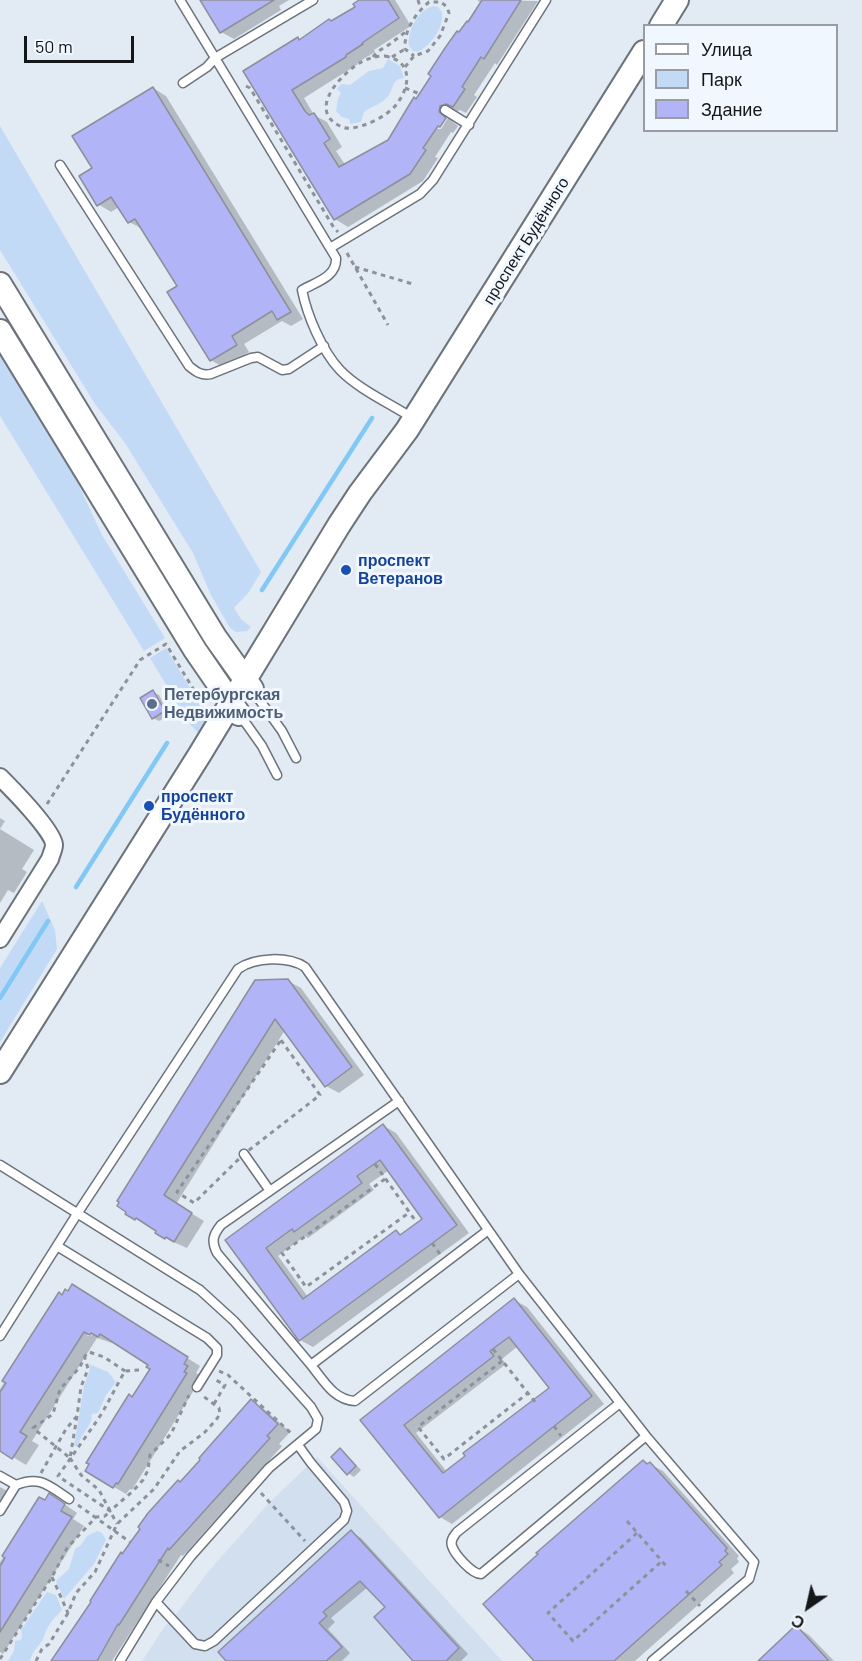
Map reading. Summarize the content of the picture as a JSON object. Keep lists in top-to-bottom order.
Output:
{
  "streets": {
    "main road": ["проспект Будённого"]
  },
  "places": ["проспект Ветеранов", "Петербургская Недвижимость", "проспект Будённого"],
  "legend": ["Улица", "Парк", "Здание"],
  "scale_bar": "50 m",
  "north": "bottom left"
}
